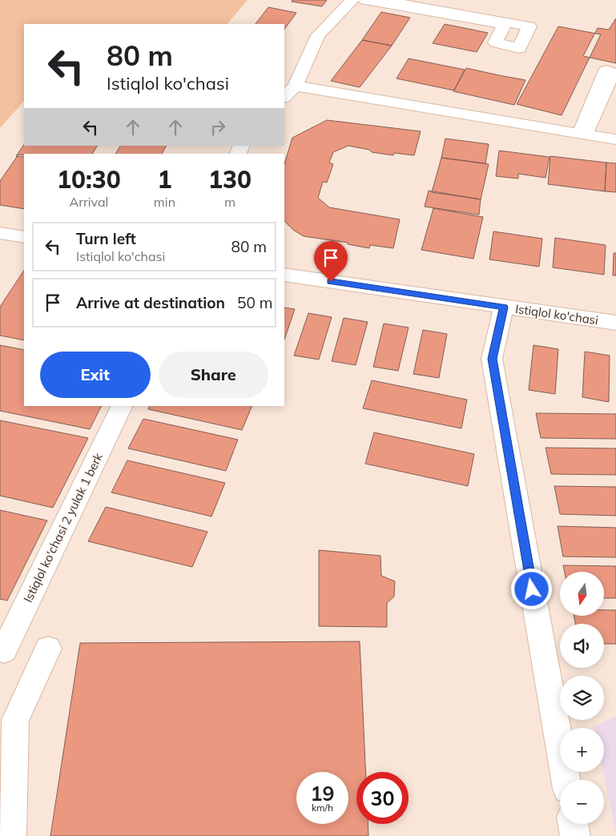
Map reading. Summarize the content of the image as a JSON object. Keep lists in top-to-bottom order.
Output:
{
  "streets": {
    "street": ["Istiqlol ko'chasi", "Istiqlol ko'chasi 2 yulak 1 berk"]
  },
  "north": "bottom",
  "page": {
    "turn": ["80 m", "Istiqlol ko'chasi"],
    "eta": [
      "10:30",
      "Arrival",
      "1",
      "min",
      "130",
      "m"
    ],
    "list": [
      {
        "name": "Turn left",
        "note": "Istiqlol ko'chasi",
        "value": "80 m"
      },
      {
        "name": "Arrive at destination",
        "value": "50 m"
      }
    ],
    "buttons": ["Exit", "Share"],
    "map_buttons": ["+", "−"],
    "speed": "19 km/h",
    "limit": "30"
  }
}
